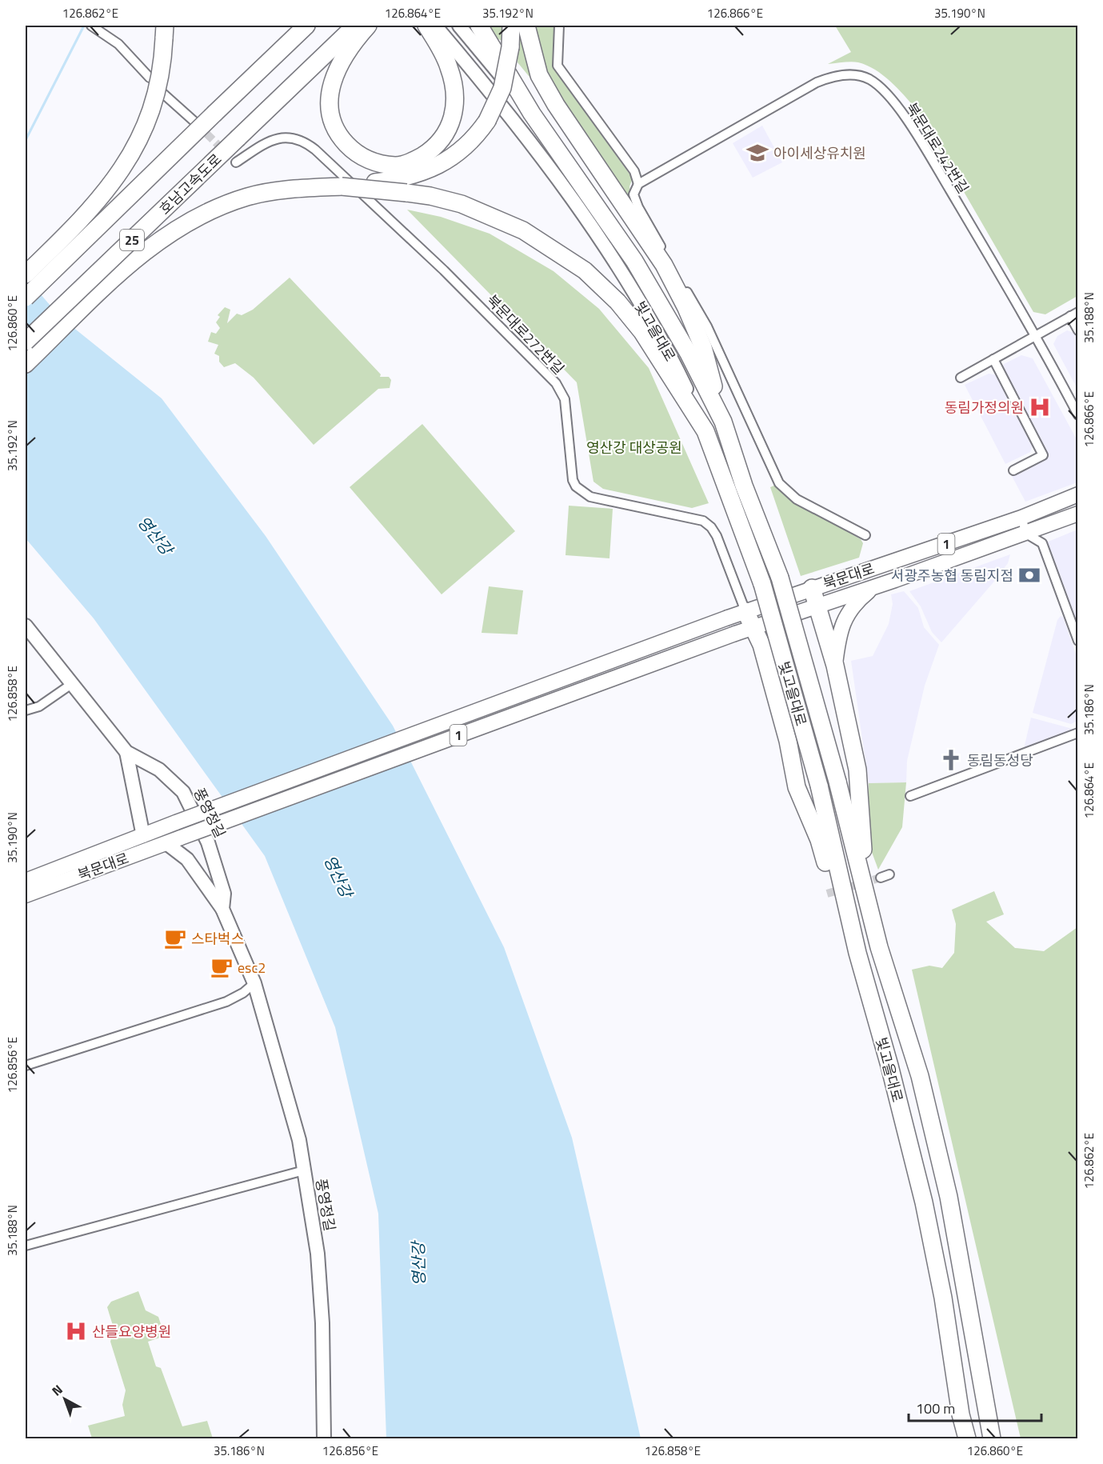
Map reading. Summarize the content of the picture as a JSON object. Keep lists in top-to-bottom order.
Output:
{
  "streets": {
    "highway": ["호남고속도로", "25", "빛고을대로"],
    "main road": ["1", "북문대로"],
    "street": ["북문대로242번길", "북문대로272번길", "풍영정길"]
  },
  "crossings": [
    ["북문대로272번길", "북문대로"]
  ],
  "water": ["영산강"],
  "parks": ["영산강 대상공원"],
  "places": {
    "school or university": ["아이세상유치원"],
    "hospital": ["동림가정의원", "산들요양병원"],
    "bank": ["서광주농협 동림지점"],
    "church": ["동림동성당"],
    "cafe": ["스타벅스", "esc2"]
  },
  "scale_bar": "100 m",
  "north": "top left",
  "coordinates": [
    "126.862°E",
    "126.864°E",
    "35.192°N",
    "126.866°E",
    "35.190°N",
    "35.188°N",
    "126.860°E",
    "126.858°E",
    "35.186°N",
    "126.856°E"
  ]
}
